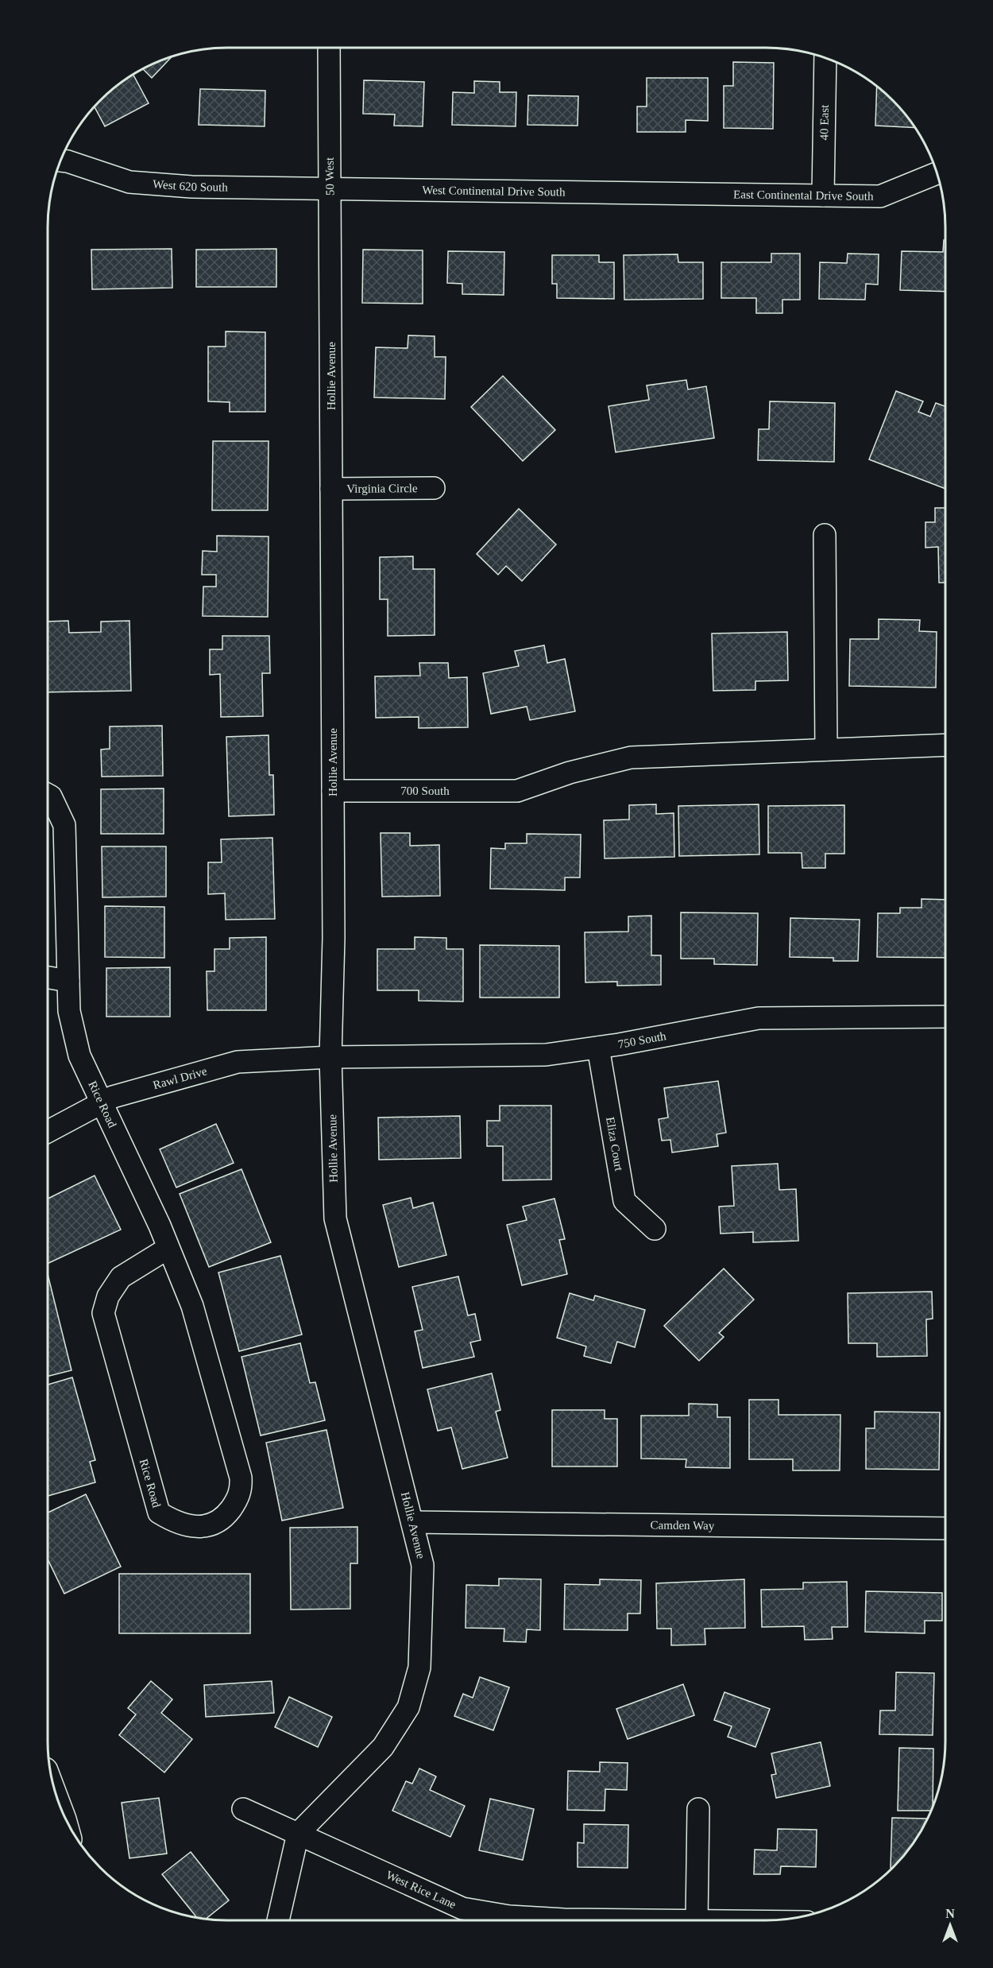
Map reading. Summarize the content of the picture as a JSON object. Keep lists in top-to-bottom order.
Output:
{
  "streets": {
    "street": [
      "40 East",
      "50 West",
      "West 620 South",
      "West Continental Drive South",
      "East Continental Drive South",
      "Hollie Avenue",
      "Virginia Circle",
      "700 South",
      "750 South",
      "Rawl Drive",
      "Rice Road",
      "Eliza Court",
      "Camden Way",
      "West Rice Lane"
    ]
  },
  "crossings": [
    ["40 East", "East Continental Drive South"],
    ["50 West", "West 620 South"],
    ["50 West", "West Continental Drive South"],
    ["50 West", "Hollie Avenue"],
    ["West 620 South", "West Continental Drive South"],
    ["West Continental Drive South", "East Continental Drive South"],
    ["Hollie Avenue", "Virginia Circle"],
    ["Hollie Avenue", "700 South"],
    ["Hollie Avenue", "750 South"],
    ["Hollie Avenue", "Rawl Drive"],
    ["Hollie Avenue", "Camden Way"],
    ["Hollie Avenue", "West Rice Lane"],
    ["750 South", "Rawl Drive"],
    ["750 South", "Eliza Court"],
    ["Rawl Drive", "Rice Road"]
  ],
  "north": "top"
}
